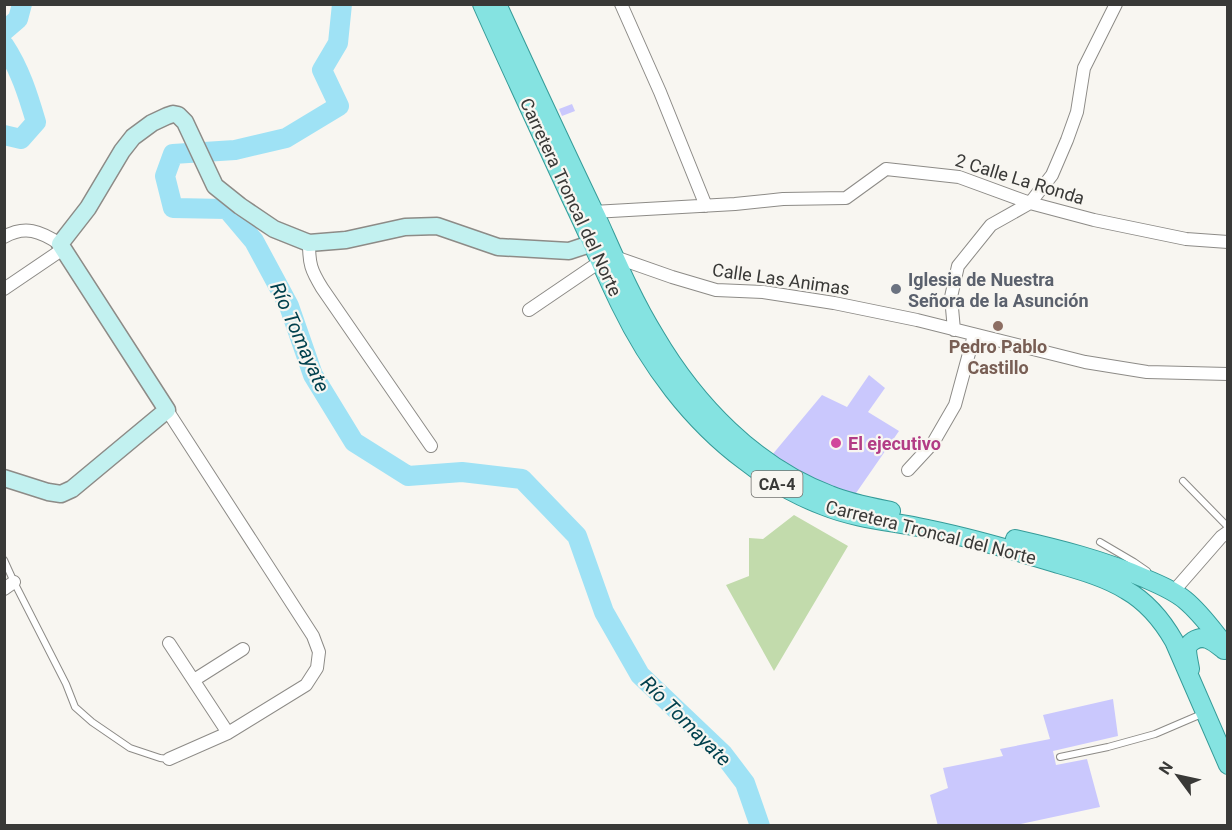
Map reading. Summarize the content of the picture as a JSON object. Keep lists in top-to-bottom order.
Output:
{
  "streets": {
    "main road": ["Carretera Troncal del Norte", "CA-4"],
    "street": ["2 Calle La Ronda", "Calle Las Animas"]
  },
  "crossings": [
    ["2 Calle La Ronda", "Carretera Troncal del Norte"],
    ["Carretera Troncal del Norte", "Calle Las Animas"]
  ],
  "water": ["Río Tomayate"],
  "places": ["Iglesia de Nuestra Señora de la Asunción", "Pedro Pablo Castillo", "El ejecutivo"],
  "north": "top left"
}
